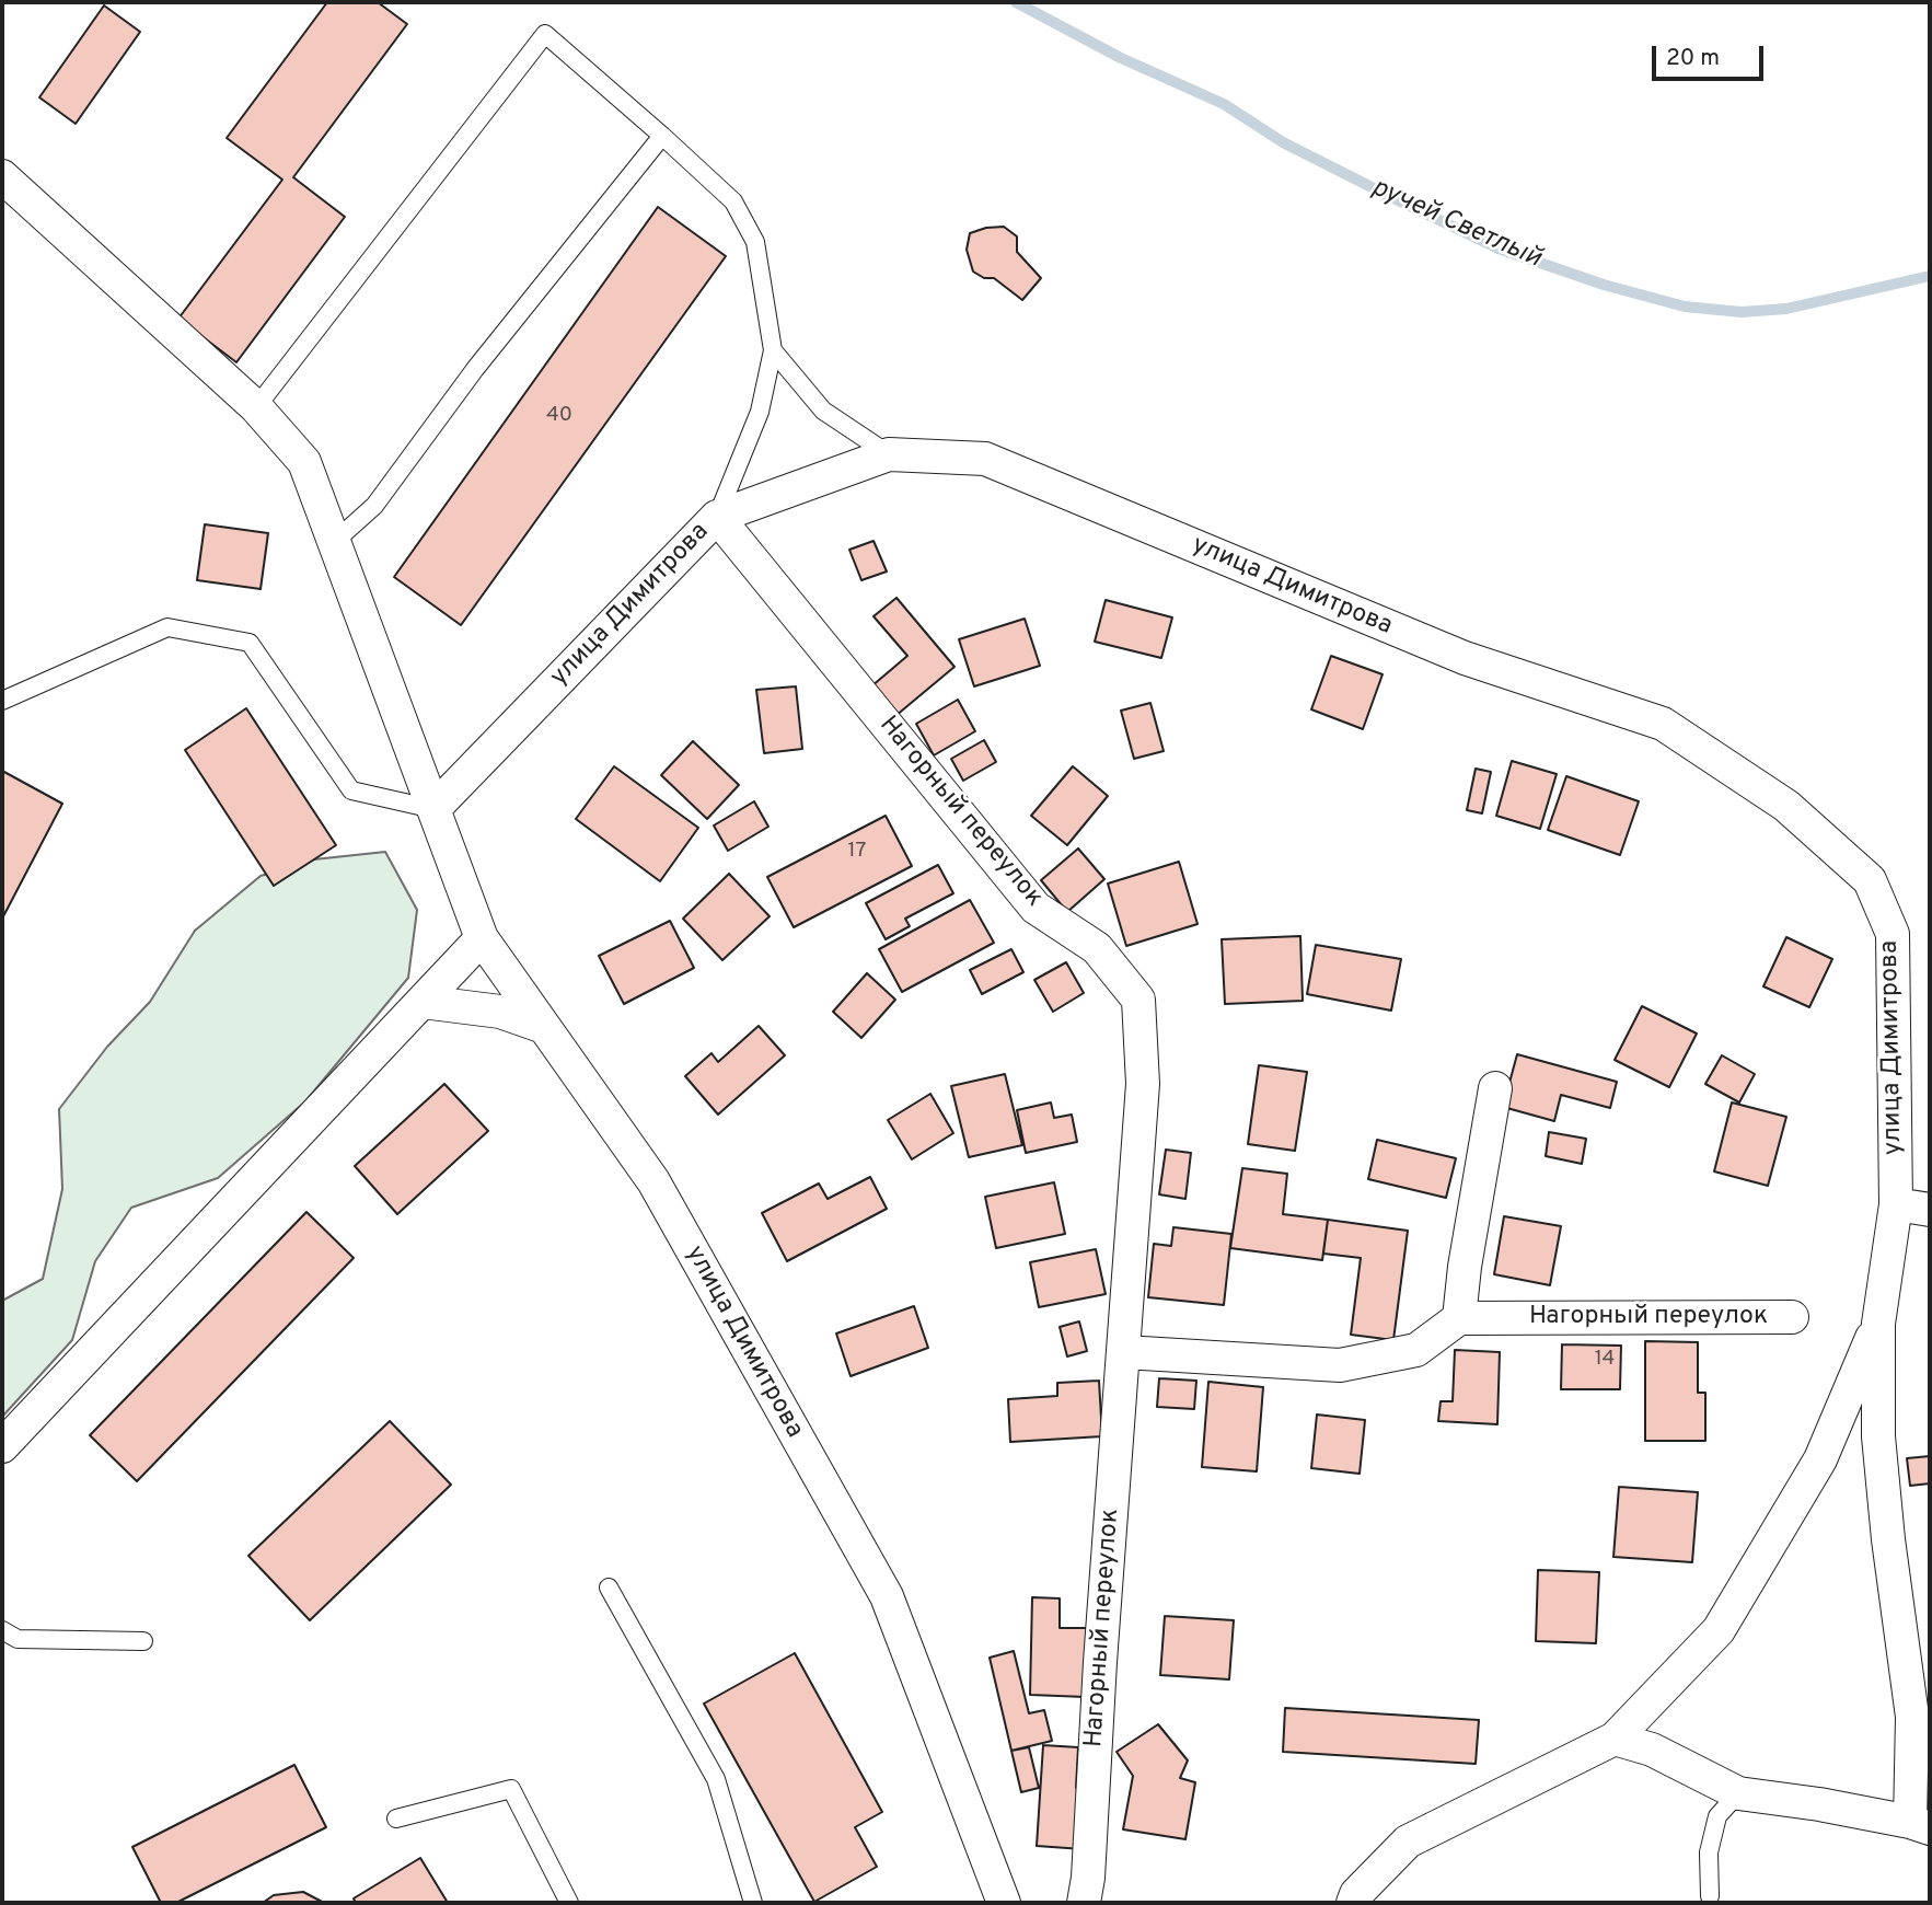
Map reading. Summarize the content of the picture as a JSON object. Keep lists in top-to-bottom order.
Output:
{
  "streets": {
    "street": ["улица Димитрова", "Нагорный переулок"]
  },
  "crossings": [
    ["улица Димитрова", "Нагорный переулок"]
  ],
  "water": ["ручей Светлый"],
  "house_numbers": ["40", "17", "14"],
  "scale_bar": "20 m"
}
